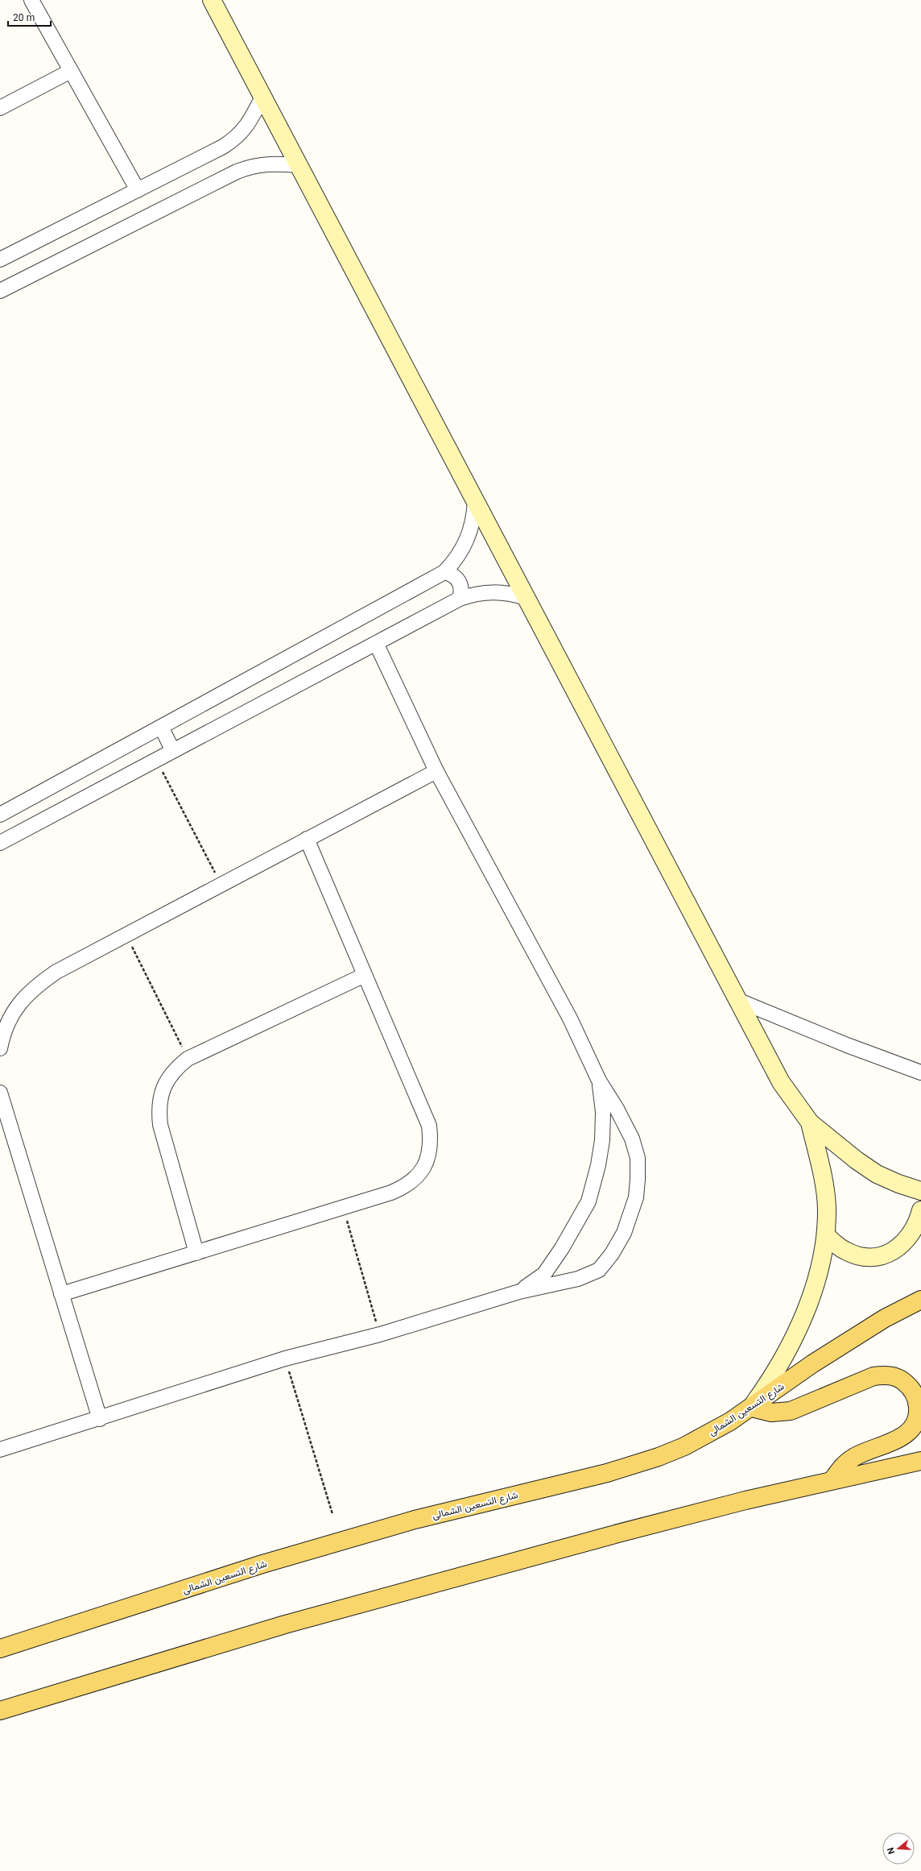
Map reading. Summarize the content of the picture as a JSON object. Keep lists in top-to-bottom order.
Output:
{
  "streets": {
    "main road": ["شارع التسعين الشمالى"]
  },
  "scale_bar": "20 m",
  "north": "left"
}
